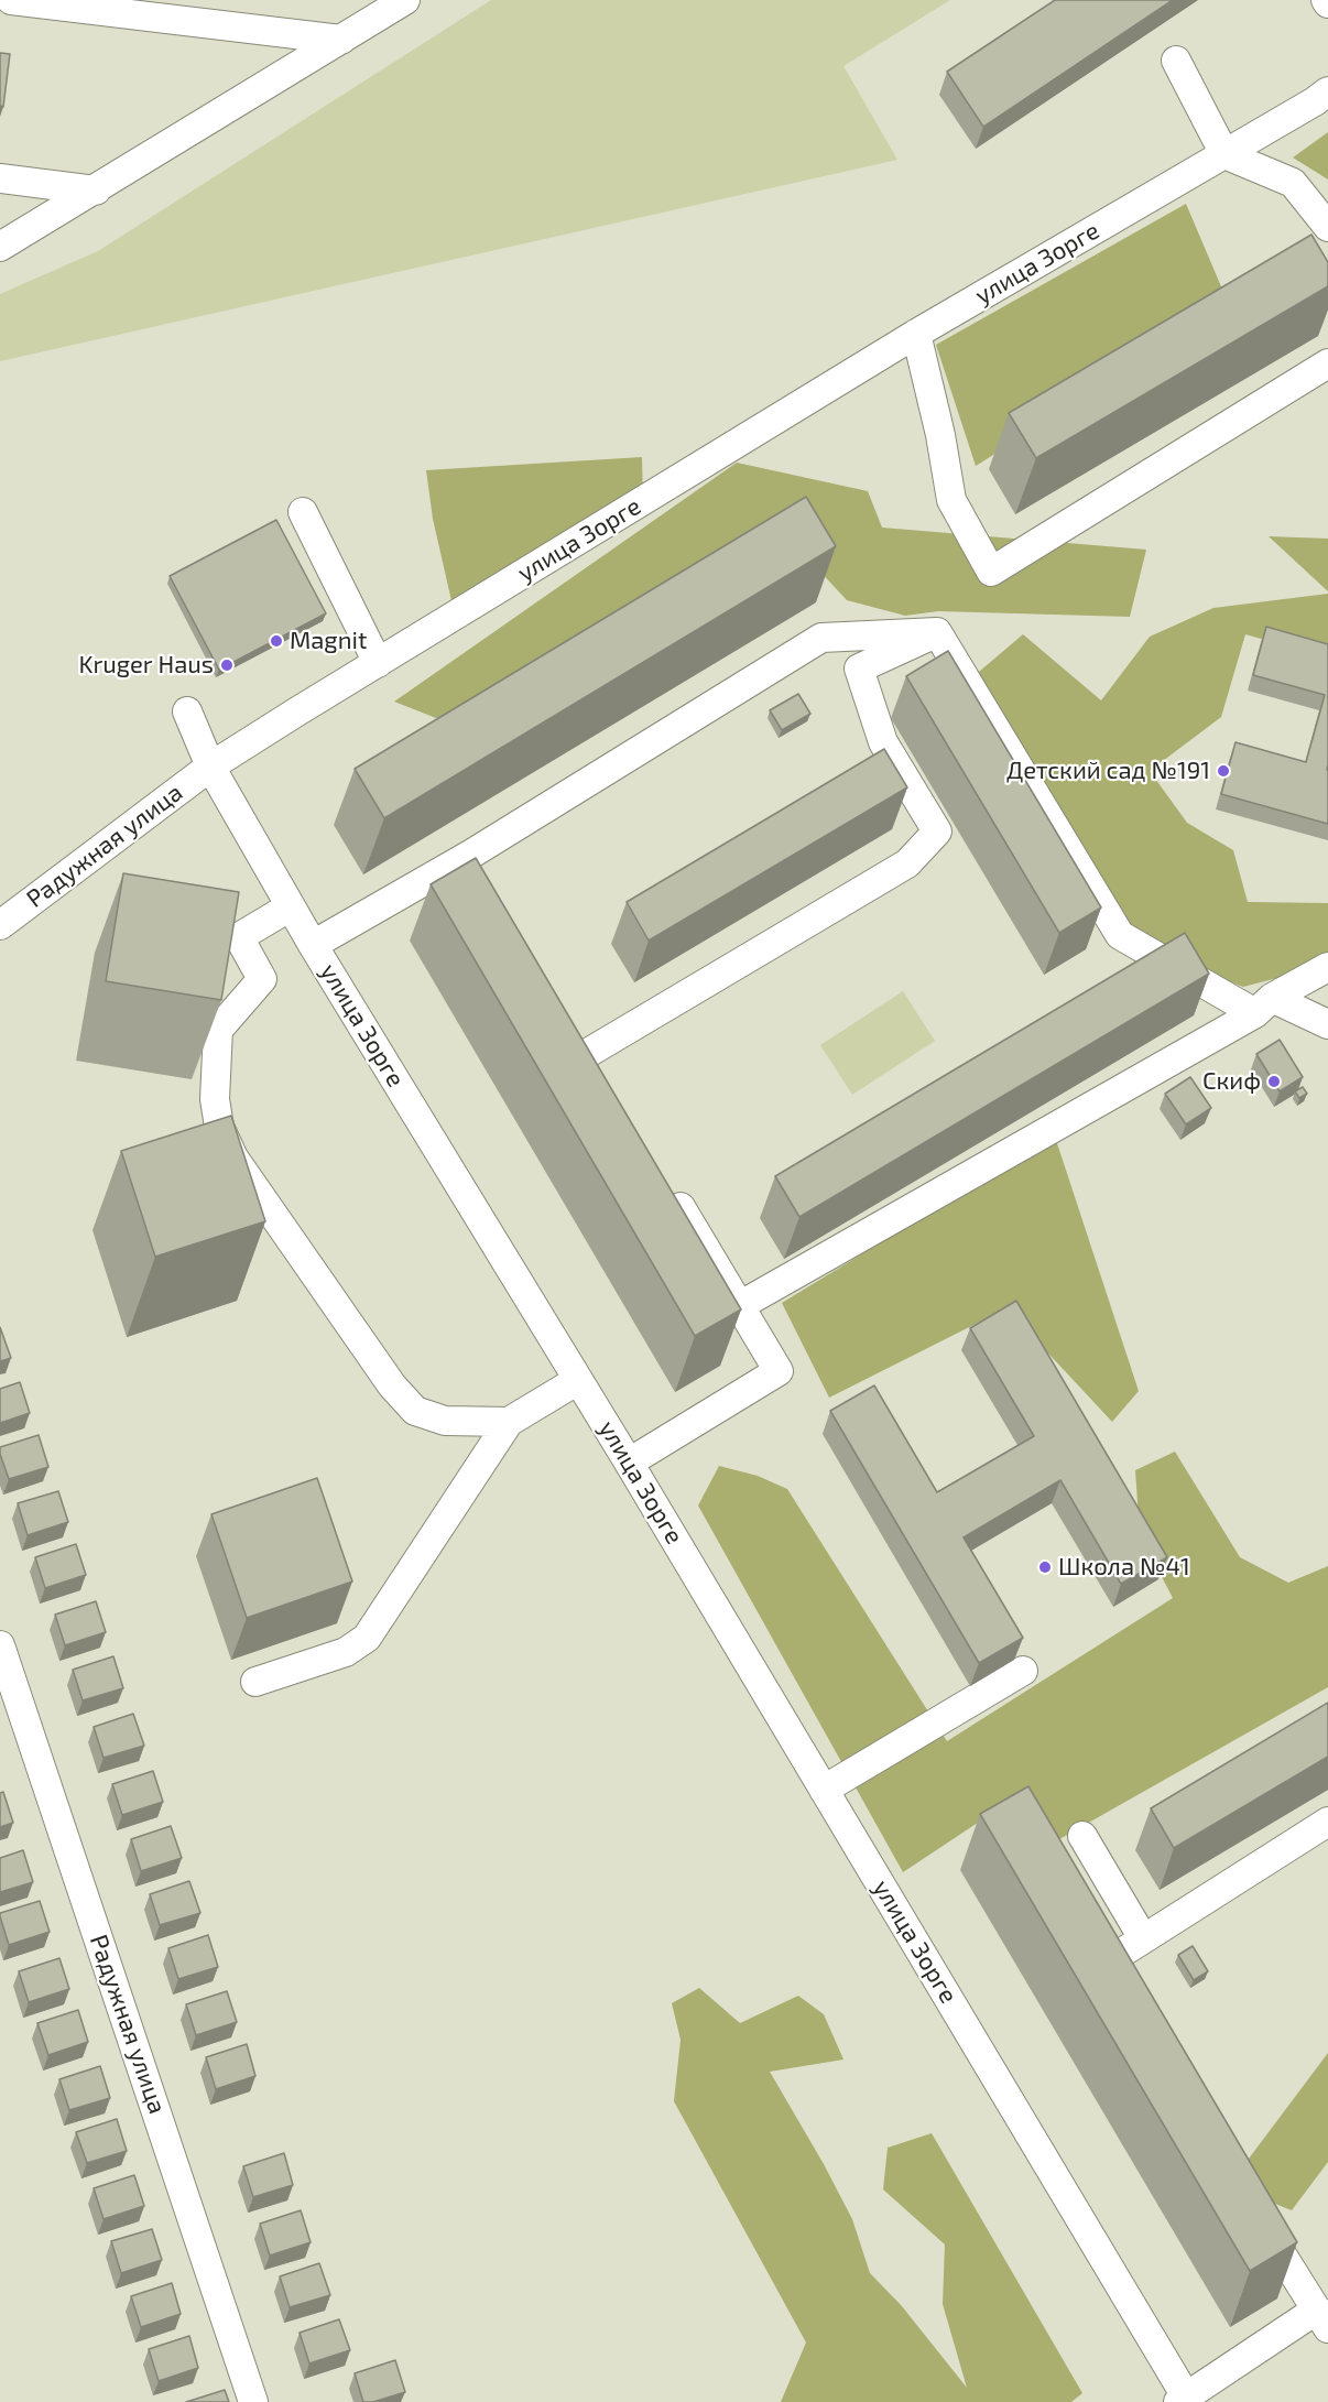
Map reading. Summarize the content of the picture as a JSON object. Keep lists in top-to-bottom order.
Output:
{
  "streets": {
    "street": ["улица Зорге", "Радужная улица"]
  },
  "crossings": [
    ["улица Зорге", "Радужная улица"]
  ],
  "places": [
    "Magnit",
    "Kruger Haus",
    "Детский сад №191",
    "Скиф",
    "Школа №41"
  ]
}
